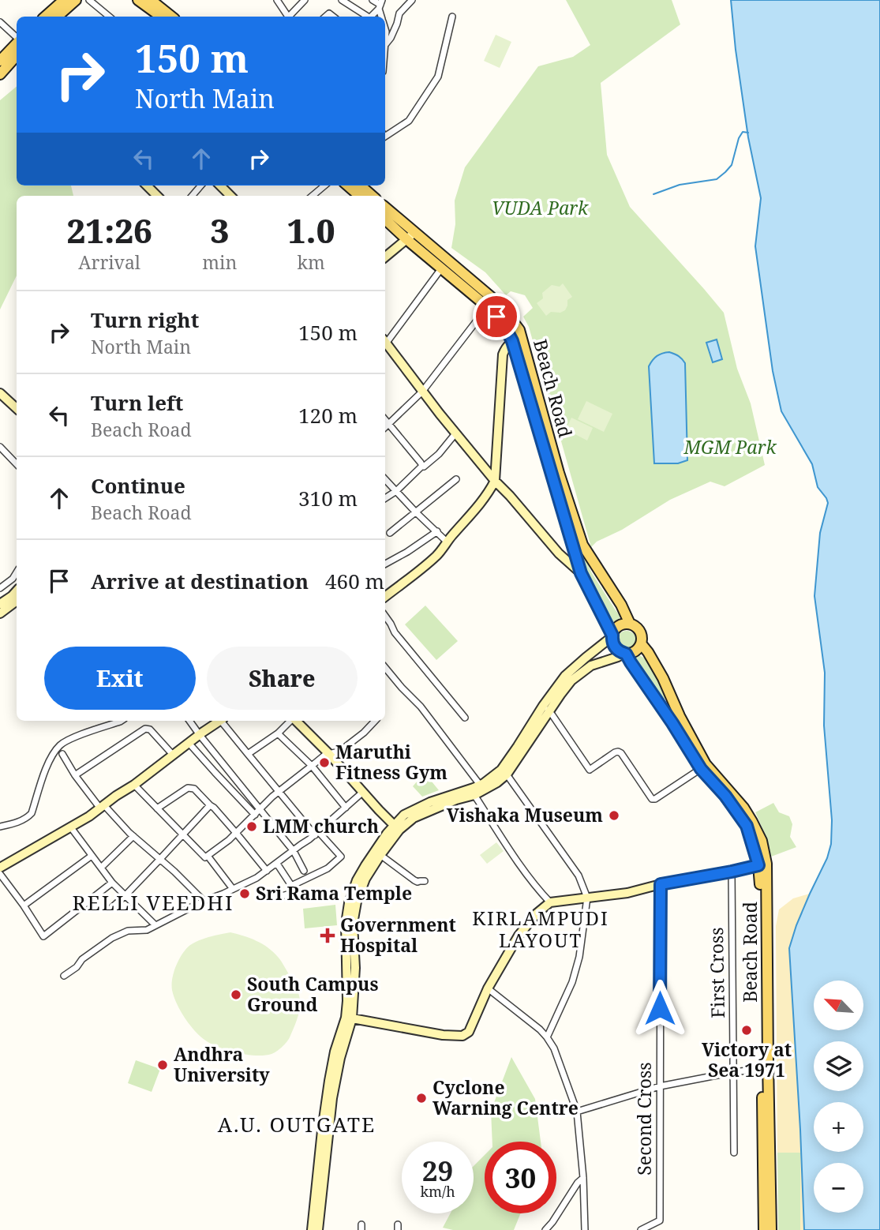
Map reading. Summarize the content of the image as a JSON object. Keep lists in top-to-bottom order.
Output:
{
  "streets": {
    "main road": ["Beach Road"],
    "street": ["First Cross", "Second Cross"]
  },
  "districts": ["RELLI VEEDHI", "KIRLAMPUDI LAYOUT", "A.U. OUTGATE"],
  "parks": ["VUDA Park", "MGM Park"],
  "places": {
    "other": [
      "Maruthi Fitness Gym",
      "Vishaka Museum",
      "LMM church",
      "Sri Rama Temple",
      "South Campus Ground",
      "Victory at Sea 1971",
      "Andhra University",
      "Cyclone Warning Centre"
    ],
    "health": ["Government Hospital"]
  },
  "north": "top left",
  "page": {
    "turn": ["150 m", "North Main"],
    "eta": [
      "21:26",
      "Arrival",
      "3",
      "min",
      "1.0",
      "km"
    ],
    "list": [
      {
        "name": "Turn right",
        "note": "North Main",
        "value": "150 m"
      },
      {
        "name": "Turn left",
        "note": "Beach Road",
        "value": "120 m"
      },
      {
        "name": "Continue",
        "note": "Beach Road",
        "value": "310 m"
      },
      {
        "name": "Arrive at destination",
        "value": "460 m"
      }
    ],
    "buttons": ["Exit", "Share"],
    "map_buttons": ["+", "−"],
    "speed": "29 km/h",
    "limit": "30"
  }
}
